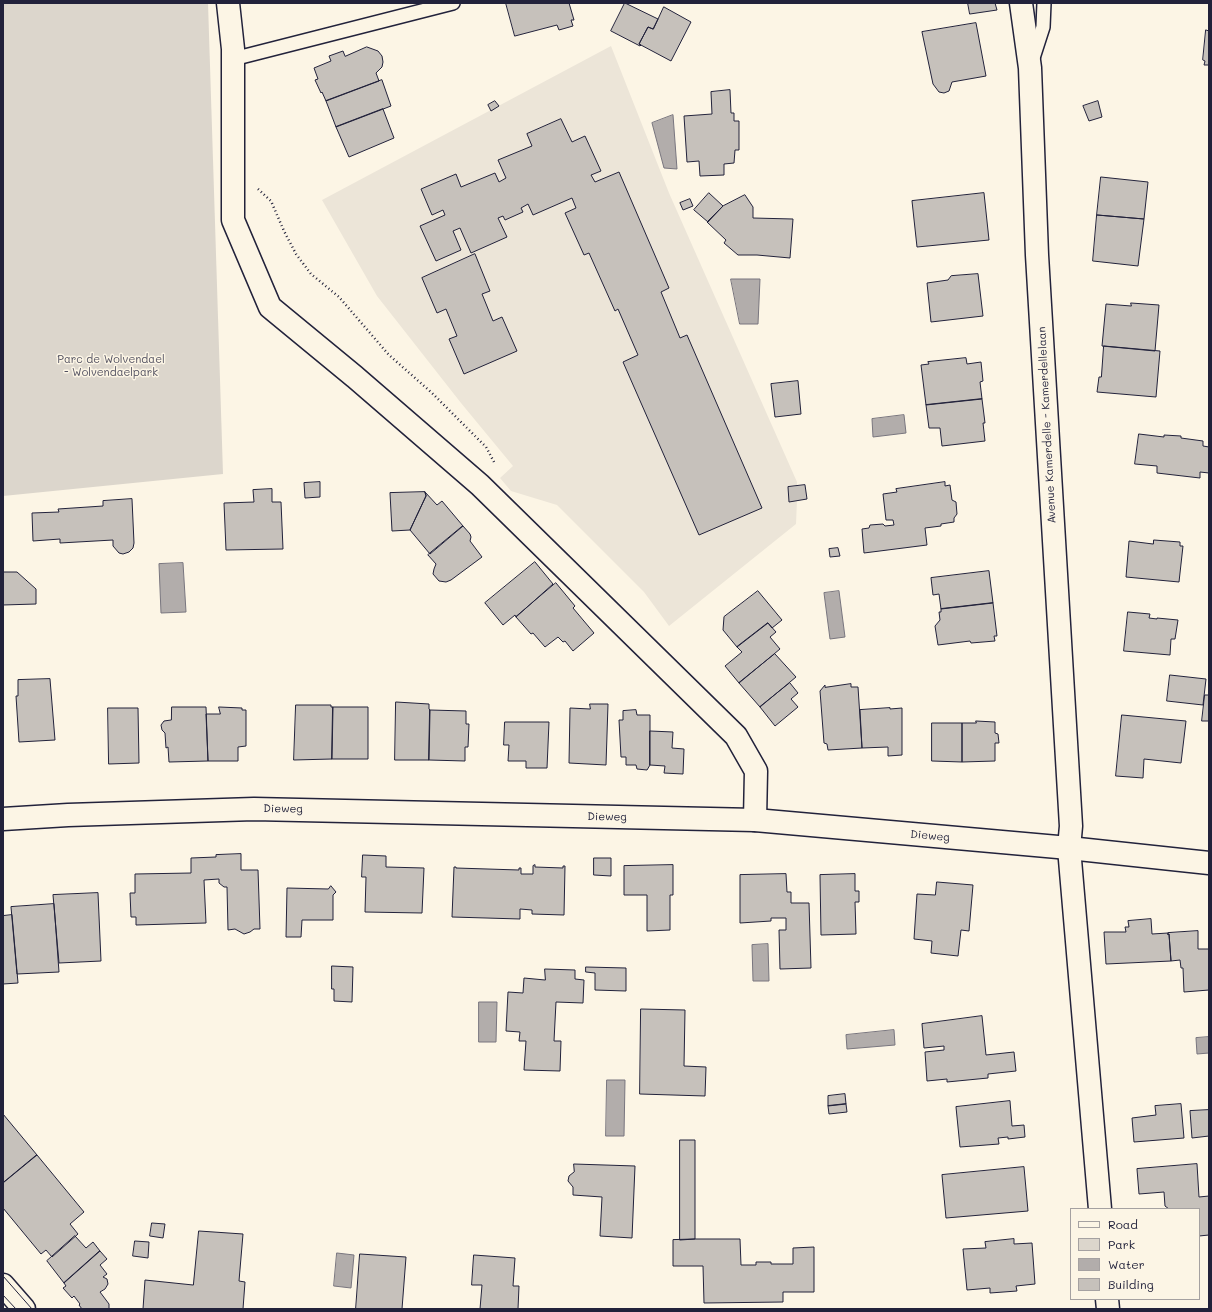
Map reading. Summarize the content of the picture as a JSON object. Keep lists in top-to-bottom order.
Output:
{
  "streets": {
    "street": ["Avenue Kamerdelle - Kamerdellelaan", "Dieweg"]
  },
  "crossings": [
    ["Avenue Kamerdelle - Kamerdellelaan", "Dieweg"]
  ],
  "parks": ["Parc de Wolvendael - Wolvendaelpark"],
  "legend": [
    "Road",
    "Park",
    "Water",
    "Building"
  ]
}
